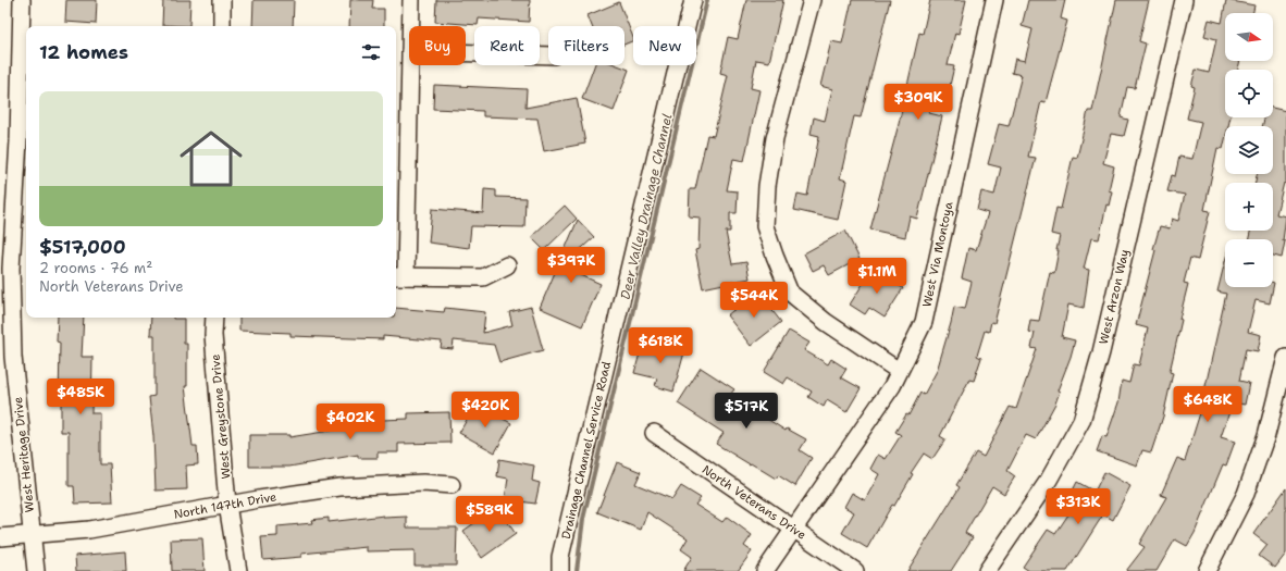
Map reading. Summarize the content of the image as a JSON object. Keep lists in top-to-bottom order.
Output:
{
  "streets": {
    "street": [
      "West Via Montoya",
      "West Arzon Way",
      "West Greystone Drive",
      "Drainage Channel Service Road",
      "West Heritage Drive",
      "North Veterans Drive",
      "North 147th Drive"
    ]
  },
  "crossings": [
    ["West Via Montoya", "North Veterans Drive"],
    ["West Greystone Drive", "North 147th Drive"],
    ["West Heritage Drive", "North 147th Drive"]
  ],
  "water": ["Deer Valley Drainage Channel"],
  "north": "right",
  "page": {
    "map_buttons": ["+", "−"],
    "chip": [
      "Buy",
      "Rent",
      "Filters",
      "New"
    ],
    "heading": "12 homes",
    "list": [
      {
        "name": "$517,000",
        "note": "2 rooms · 76 m² · North Veterans Drive"
      }
    ],
    "price": [
      "$309K",
      "$397K",
      "$1.1M",
      "$544K",
      "$618K",
      "$485K",
      "$648K",
      "$420K",
      "$517K",
      "$402K",
      "$313K",
      "$589K"
    ]
  }
}
